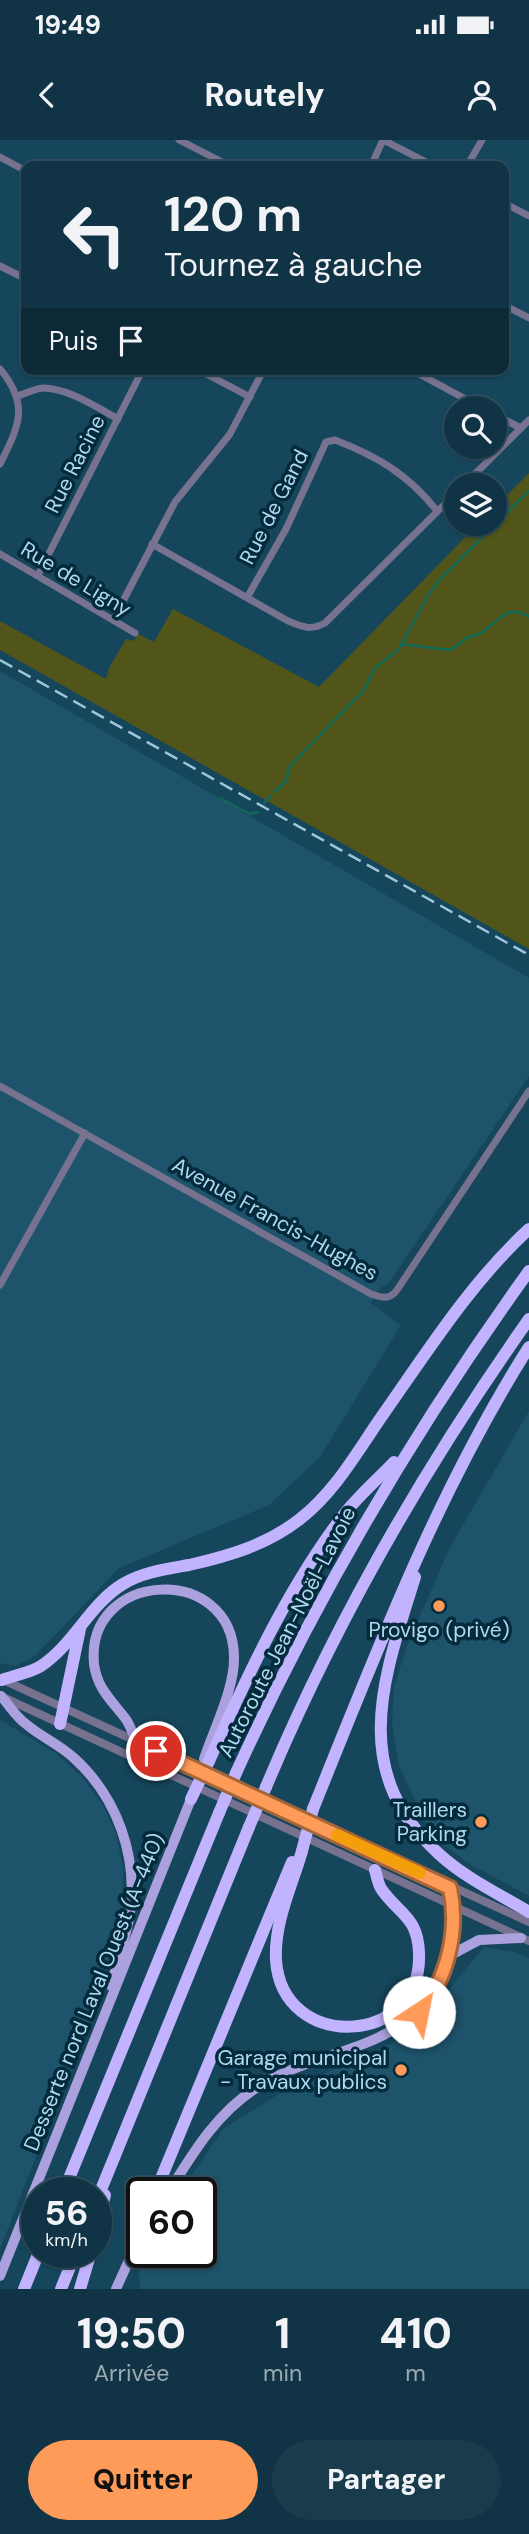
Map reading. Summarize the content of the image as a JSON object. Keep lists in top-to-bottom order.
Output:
{
  "streets": {
    "highway": ["Autoroute Jean-Noël-Lavoie"],
    "main road": ["Desserte nord Laval Ouest (A-440)"],
    "street": [
      "Rue Racine",
      "Rue de Gand",
      "Rue de Ligny",
      "Avenue Francis-Hughes"
    ]
  },
  "crossings": [
    ["Rue Racine", "Rue de Ligny"]
  ],
  "places": ["Provigo (privé)", "Traillers Parking", "Garage municipal - Travaux publics"],
  "page": {
    "status": "19:49",
    "header": "Routely",
    "turn": ["120 m", "Tournez à gauche"],
    "then": "Puis",
    "speed": "56 km/h",
    "limit": "60",
    "eta": [
      "19:50",
      "Arrivée",
      "1",
      "min",
      "410",
      "m"
    ],
    "buttons": ["Quitter", "Partager"]
  }
}
